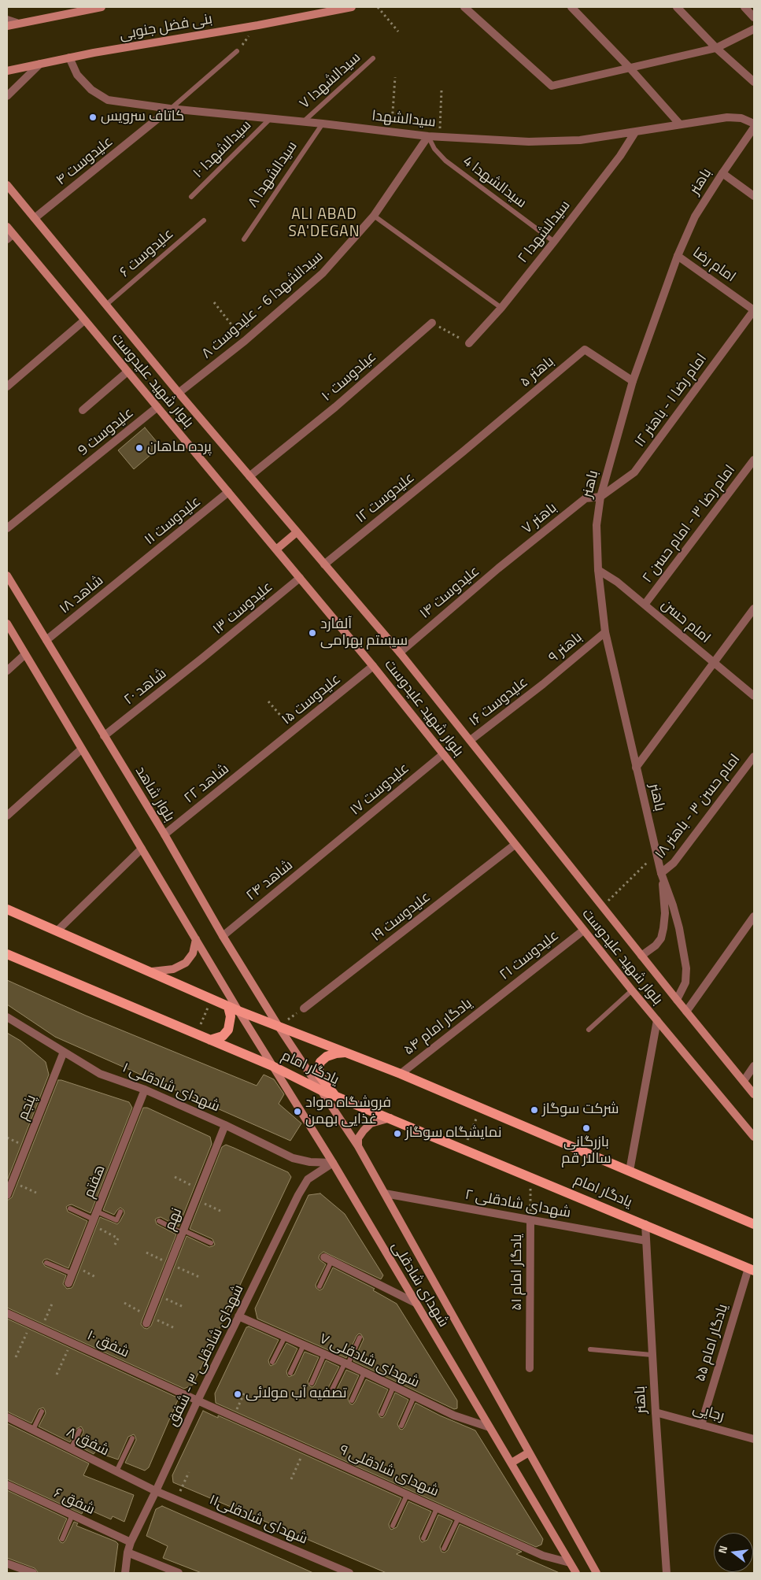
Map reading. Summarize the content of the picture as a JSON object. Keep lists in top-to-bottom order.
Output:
{
  "streets": {
    "main road": [
      "بنی فضل جنوبی",
      "بلوار شهید علیدوست",
      "بلوار شاهد",
      "یادگار امام",
      "شهدای شادقلی"
    ],
    "street": [
      "سیدالشهدا",
      "علیدوست ۴",
      "باهنر",
      "سیدالشهدا ۲",
      "امام رضا",
      "سیدالشهدا 6 - علیدوست ۸",
      "باهنر ۵",
      "عیلدوست ۱۰",
      "امام رضا ۱ - باهنر ۱۲",
      "علیدوست 9",
      "علیدوست ۱۲",
      "باهنر ۷",
      "علیدوست ۱۱",
      "امام رضا ۳ - امام حسن ۲",
      "علیدوست ۱۴",
      "شاهد ۱۸",
      "علیدوست ۱۳",
      "امام حسن",
      "باهنر ۹",
      "شاهد ۲۰",
      "علیدوست ۱۵",
      "علیدوست ۱۶",
      "شاهد ۲۲",
      "علیدوست ۱۷",
      "امام حسن ۳ - باهنر ۱۸",
      "شاهد ۲۴",
      "علیدوست ۱۹",
      "علیدوست ۲۱",
      "یادگار امام ۵۴",
      "شهدای شادقلی ۱",
      "پنجم",
      "هفتم",
      "شهدای شادقلی ۲",
      "نهم",
      "یادگار امام ۵۱",
      "یادگار امام ۵۵",
      "شفق ۱۰",
      "شهدای شادقلی ۳ - شفق",
      "شهدای شادقلی ۷",
      "رجایی",
      "شفق ۸",
      "شهدای شادقلی ۹",
      "شفق ۶",
      "شهدای شادقلی۱۱"
    ],
    "lane": [
      "سیدالشهدا ۷",
      "سیدالشهدا ۱۰",
      "سیدالشهدا ۸",
      "سیدالشهدا 4",
      "علیدوست ۶"
    ]
  },
  "crossings": [
    ["بنی فضل جنوبی", "سیدالشهدا"],
    ["سیدالشهدا ۷", "سیدالشهدا"],
    ["سیدالشهدا", "سیدالشهدا ۱۰"],
    ["سیدالشهدا", "علیدوست ۴"],
    ["سیدالشهدا", "سیدالشهدا ۸"],
    ["سیدالشهدا", "سیدالشهدا 4"],
    ["سیدالشهدا", "سیدالشهدا ۲"],
    ["سیدالشهدا", "سیدالشهدا 6 - علیدوست ۸"],
    ["علیدوست ۴", "بلوار شهید علیدوست"],
    ["باهنر", "امام رضا"],
    ["باهنر", "باهنر ۵"],
    ["باهنر", "بلوار شهید علیدوست"],
    ["باهنر", "امام رضا ۱ - باهنر ۱۲"],
    ["باهنر", "باهنر ۷"],
    ["باهنر", "امام حسن"],
    ["باهنر", "باهنر ۹"],
    ["باهنر", "امام حسن ۳ - باهنر ۱۸"],
    ["باهنر", "یادگار امام"],
    ["باهنر", "شهدای شادقلی ۲"],
    ["باهنر", "رجایی"],
    ["سیدالشهدا 4", "سیدالشهدا ۲"],
    ["سیدالشهدا 4", "سیدالشهدا 6 - علیدوست ۸"],
    ["علیدوست ۶", "بلوار شهید علیدوست"],
    ["امام رضا", "امام رضا ۱ - باهنر ۱۲"],
    ["سیدالشهدا 6 - علیدوست ۸", "بلوار شهید علیدوست"],
    ["باهنر ۵", "علیدوست ۱۲"],
    ["عیلدوست ۱۰", "بلوار شهید علیدوست"],
    ["بلوار شهید علیدوست", "علیدوست 9"],
    ["بلوار شهید علیدوست", "علیدوست ۱۲"],
    ["بلوار شهید علیدوست", "علیدوست ۱۱"],
    ["بلوار شهید علیدوست", "علیدوست ۱۴"],
    ["بلوار شهید علیدوست", "علیدوست ۱۳"],
    ["بلوار شهید علیدوست", "علیدوست ۱۵"],
    ["بلوار شهید علیدوست", "علیدوست ۱۶"],
    ["بلوار شهید علیدوست", "علیدوست ۱۷"],
    ["بلوار شهید علیدوست", "علیدوست ۱۹"],
    ["بلوار شهید علیدوست", "علیدوست ۲۱"],
    ["امام رضا ۱ - باهنر ۱۲", "باهنر ۷"],
    ["باهنر ۷", "علیدوست ۱۴"],
    ["علیدوست ۱۱", "شاهد ۱۸"],
    ["امام رضا ۳ - امام حسن ۲", "امام حسن"],
    ["شاهد ۱۸", "بلوار شاهد"],
    ["علیدوست ۱۳", "شاهد ۲۰"],
    ["باهنر ۹", "علیدوست ۱۶"],
    ["شاهد ۲۰", "بلوار شاهد"],
    ["علیدوست ۱۵", "شاهد ۲۲"],
    ["شاهد ۲۲", "بلوار شاهد"],
    ["علیدوست ۱۷", "شاهد ۲۴"],
    ["بلوار شاهد", "شاهد ۲۴"],
    ["بلوار شاهد", "یادگار امام"],
    ["بلوار شاهد", "شهدای شادقلی"],
    ["علیدوست ۲۱", "یادگار امام ۵۴"],
    ["یادگار امام ۵۴", "یادگار امام"],
    ["یادگار امام", "یادگار امام ۵۱"],
    ["یادگار امام", "شهدای شادقلی"],
    ["یادگار امام", "یادگار امام ۵۵"],
    ["شهدای شادقلی ۱", "پنجم"],
    ["شهدای شادقلی ۱", "هفتم"],
    ["شهدای شادقلی ۱", "نهم"],
    ["شهدای شادقلی ۱", "شهدای شادقلی"],
    ["شهدای شادقلی ۱", "شهدای شادقلی ۳ - شفق"],
    ["شهدای شادقلی ۲", "یادگار امام ۵۱"],
    ["شهدای شادقلی ۲", "شهدای شادقلی"],
    ["شهدای شادقلی", "شهدای شادقلی ۳ - شفق"],
    ["شهدای شادقلی", "شهدای شادقلی ۷"],
    ["شهدای شادقلی", "شهدای شادقلی ۹"],
    ["یادگار امام ۵۵", "رجایی"],
    ["شفق ۱۰", "شهدای شادقلی ۳ - شفق"],
    ["شفق ۱۰", "شهدای شادقلی ۹"],
    ["شهدای شادقلی ۳ - شفق", "شهدای شادقلی ۷"],
    ["شهدای شادقلی ۳ - شفق", "شفق ۸"],
    ["شهدای شادقلی ۳ - شفق", "شهدای شادقلی ۹"],
    ["شهدای شادقلی ۳ - شفق", "شفق ۶"],
    ["شهدای شادقلی ۳ - شفق", "شهدای شادقلی۱۱"],
    ["شفق ۸", "شهدای شادقلی۱۱"]
  ],
  "districts": ["ALI ABAD SA'DEGAN"],
  "places": [
    "کاتاف سرویس",
    "پرده ماهان",
    "آلفارد سیستم بهرامی",
    "شرکت سوگاز",
    "فروشگاه مواد غذایی بهمن",
    "بازرگانی سالار قم",
    "نمایشگاه سوگاز",
    "تصفیه آب مولائی"
  ],
  "north": "left"
}
